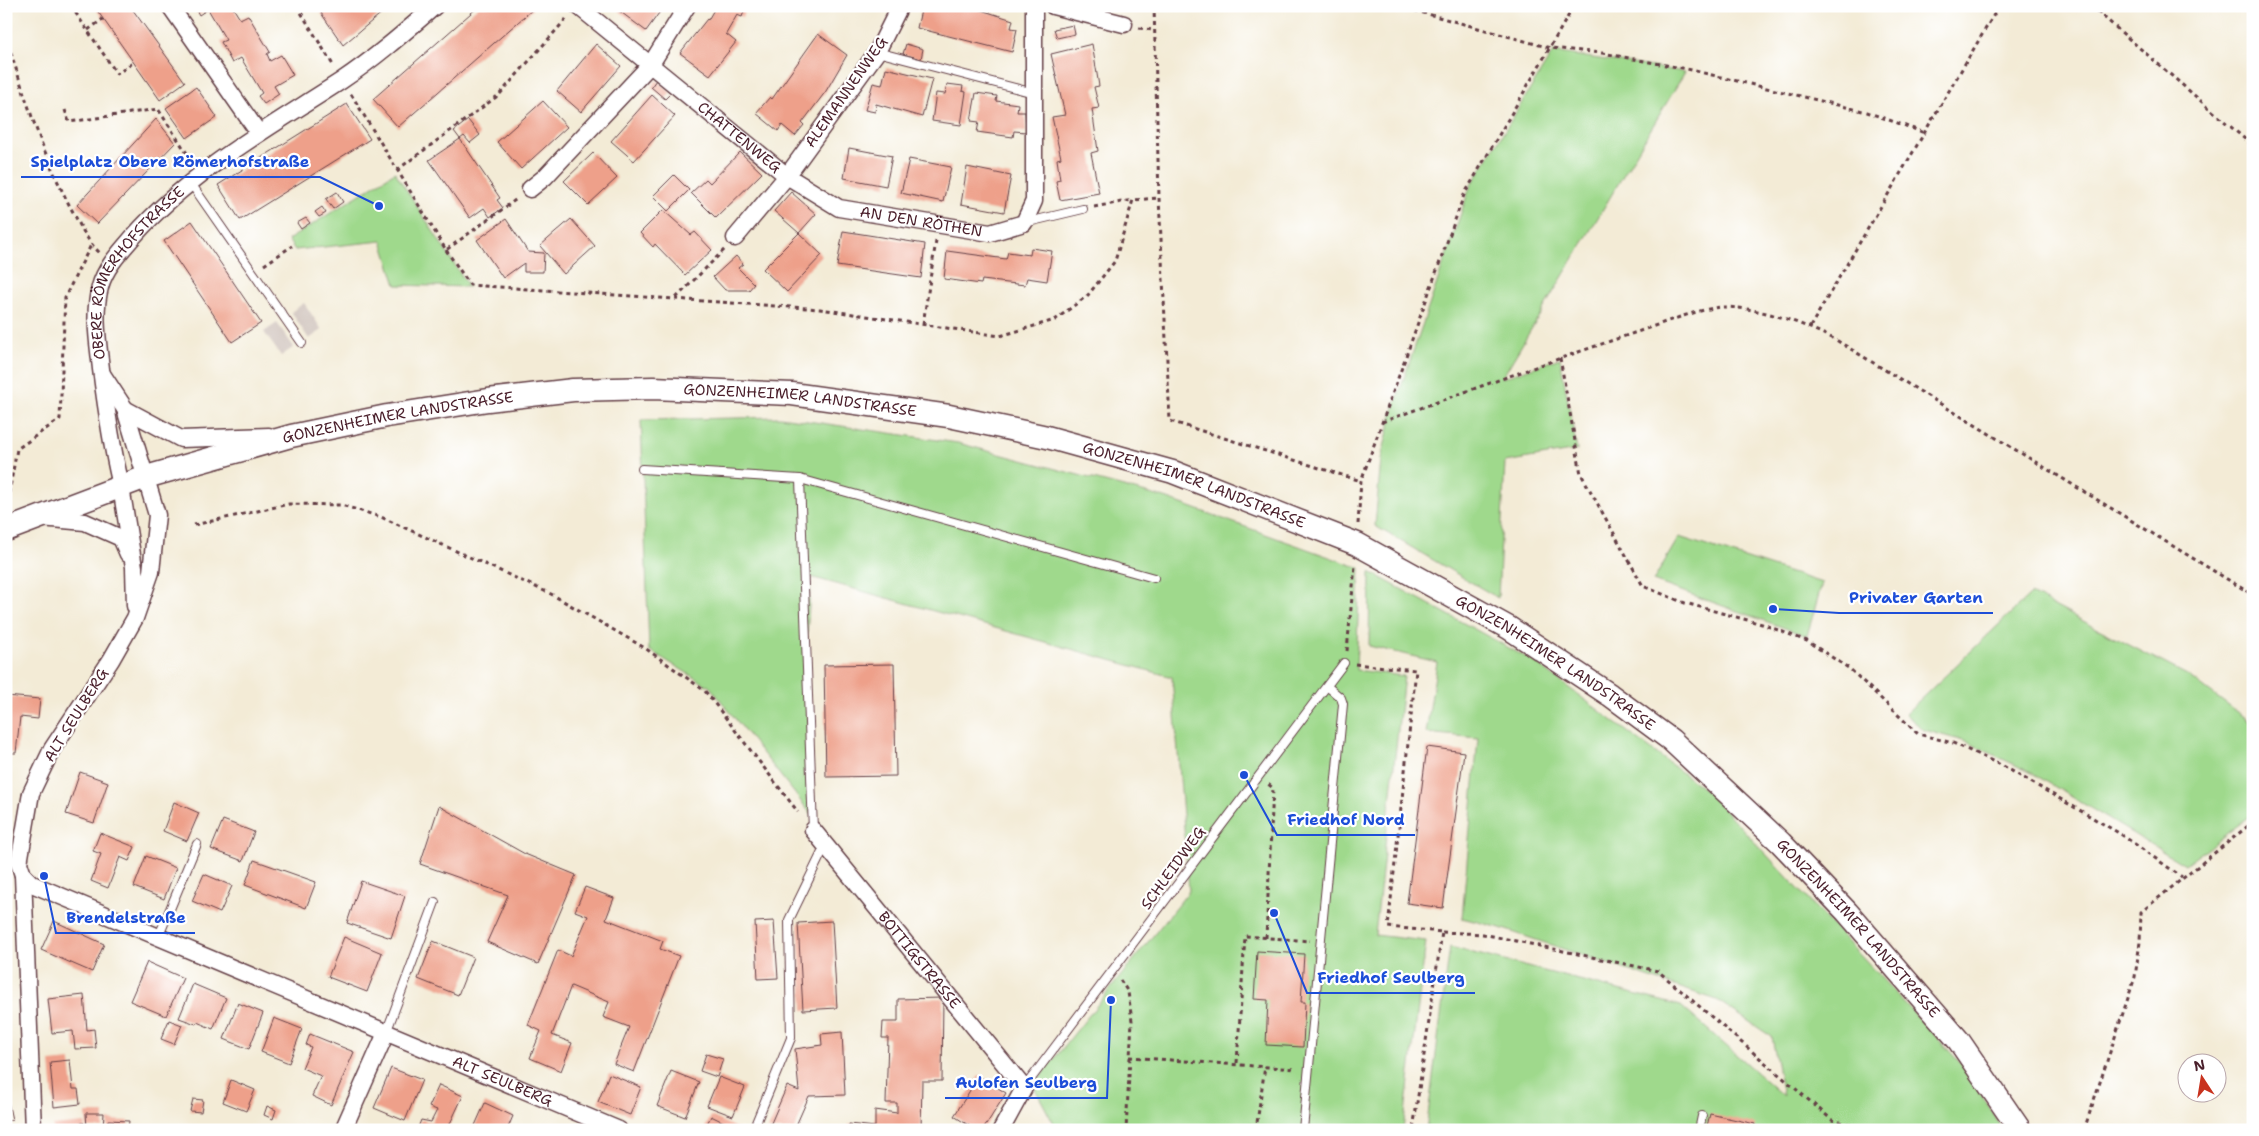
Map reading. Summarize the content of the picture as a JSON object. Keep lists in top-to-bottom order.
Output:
{
  "streets": {
    "street": [
      "ALEMANNENWEG",
      "CHATTENWEG",
      "AN DEN RÖTHEN",
      "OBERE RÖMERHOFSTRASSE",
      "GONZENHEIMER LANDSTRASSE",
      "ALT SEULBERG",
      "BOTTIGSTRASSE"
    ],
    "lane": ["SCHLEIDWEG"]
  },
  "crossings": [
    ["ALEMANNENWEG", "CHATTENWEG"],
    ["ALEMANNENWEG", "AN DEN RÖTHEN"],
    ["CHATTENWEG", "AN DEN RÖTHEN"],
    ["OBERE RÖMERHOFSTRASSE", "GONZENHEIMER LANDSTRASSE"],
    ["OBERE RÖMERHOFSTRASSE", "ALT SEULBERG"],
    ["GONZENHEIMER LANDSTRASSE", "ALT SEULBERG"],
    ["SCHLEIDWEG", "BOTTIGSTRASSE"]
  ],
  "places": [
    "Spielplatz Obere Römerhofstraße",
    "Privater Garten",
    "Friedhof Nord",
    "Brendelstraße",
    "Friedhof Seulberg",
    "Aulofen Seulberg"
  ],
  "north": "top"
}
